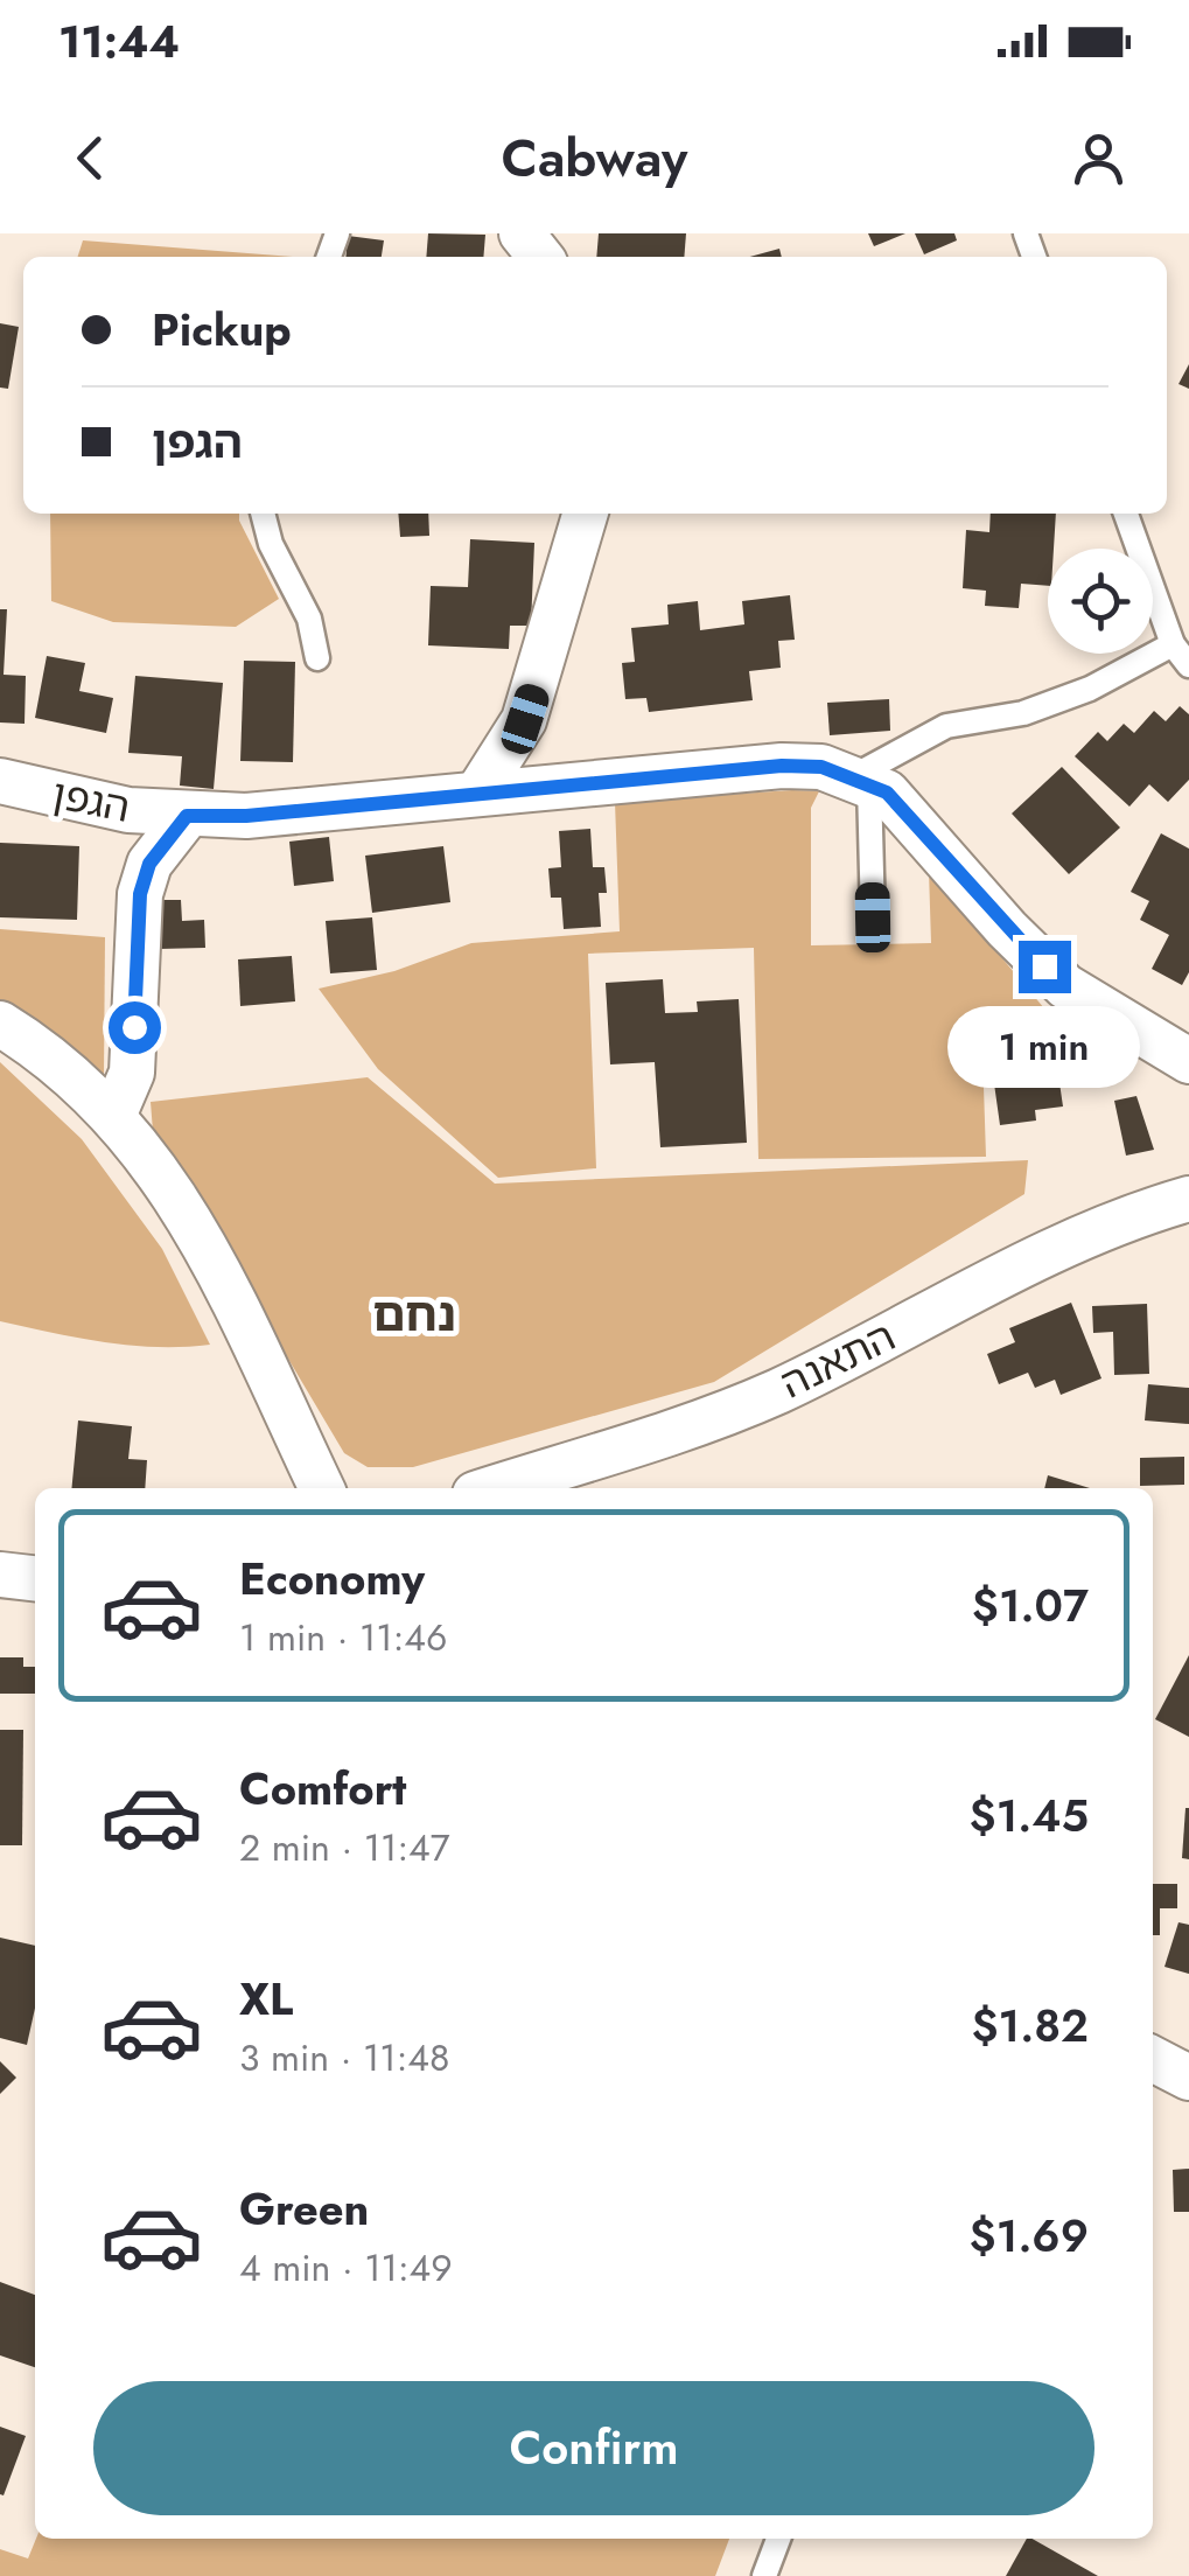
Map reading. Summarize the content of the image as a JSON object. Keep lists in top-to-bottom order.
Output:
{
  "streets": {
    "street": ["הגפן", "התאנה"]
  },
  "districts": ["נחם"],
  "page": {
    "status": "11:44",
    "header": "Cabway",
    "banner": ["Pickup", "הגפן"],
    "bubble": "1 min",
    "list": [
      {
        "name": "Economy",
        "note": "1 min · 11:46",
        "value": "$1.07"
      },
      {
        "name": "Comfort",
        "note": "2 min · 11:47",
        "value": "$1.45"
      },
      {
        "name": "XL",
        "note": "3 min · 11:48",
        "value": "$1.82"
      },
      {
        "name": "Green",
        "note": "4 min · 11:49",
        "value": "$1.69"
      }
    ],
    "buttons": "Confirm"
  }
}
